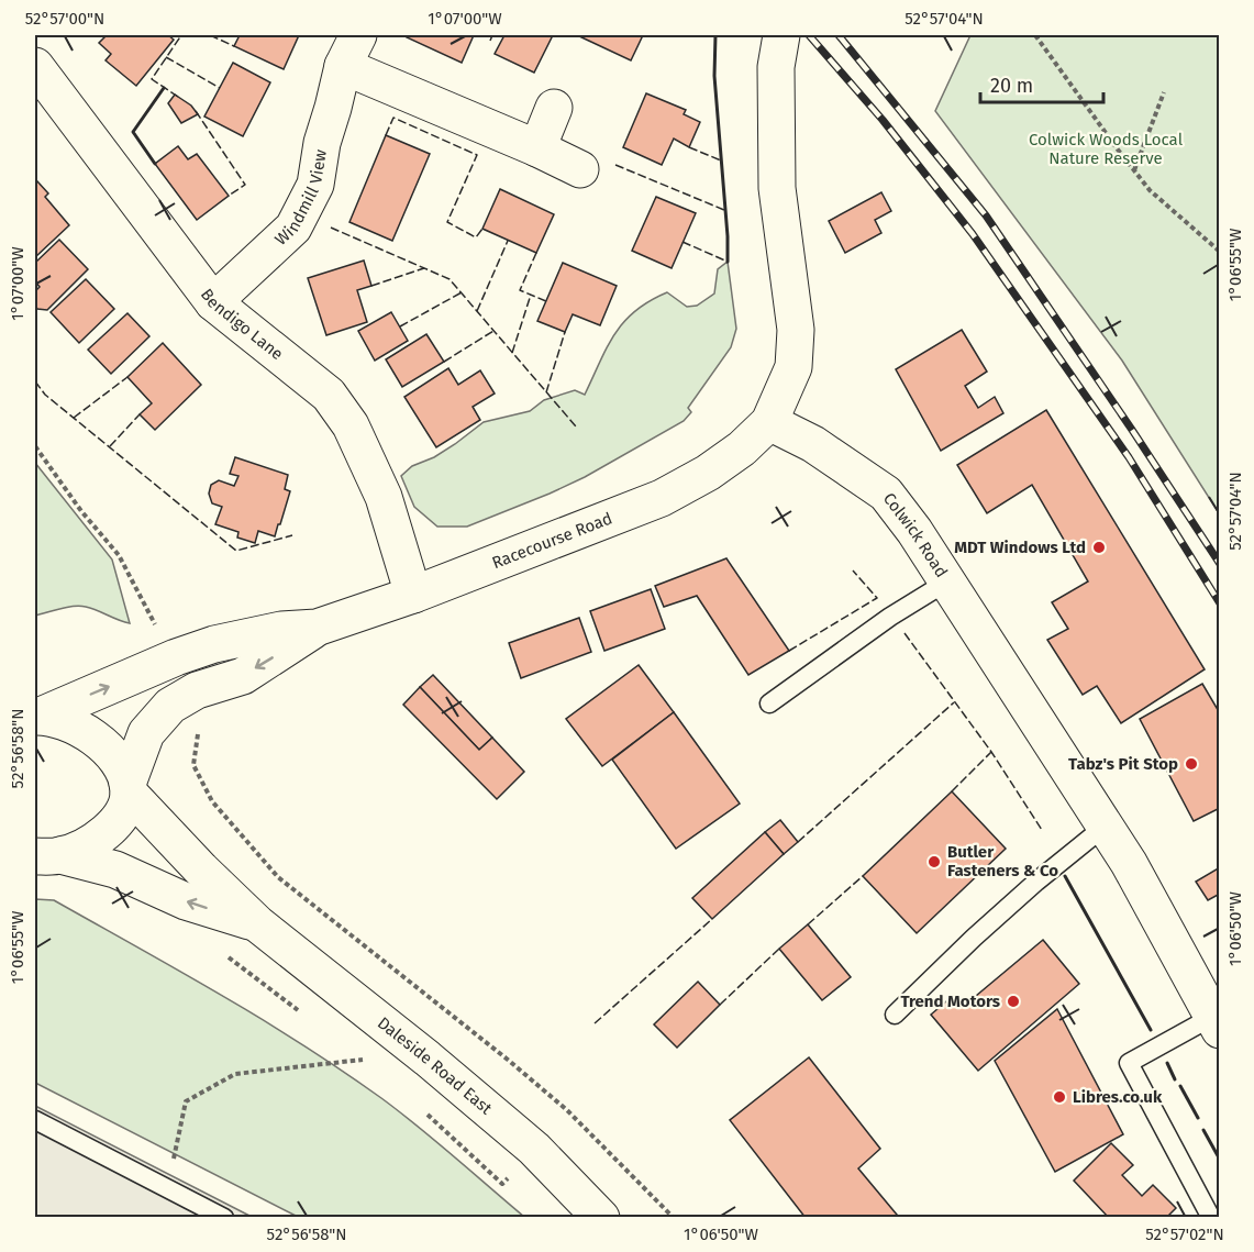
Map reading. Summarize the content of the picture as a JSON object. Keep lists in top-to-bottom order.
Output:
{
  "streets": {
    "street": [
      "Windmill View",
      "Bendigo Lane",
      "Colwick Road",
      "Racecourse Road",
      "Daleside Road East"
    ]
  },
  "crossings": [
    ["Windmill View", "Bendigo Lane"],
    ["Bendigo Lane", "Racecourse Road"],
    ["Colwick Road", "Racecourse Road"],
    ["Racecourse Road", "Daleside Road East"]
  ],
  "parks": ["Colwick Woods Local Nature Reserve"],
  "places": [
    "MDT Windows Ltd",
    "Tabz's Pit Stop",
    "Butler Fasteners & Co",
    "Trend Motors",
    "Libres.co.uk"
  ],
  "scale_bar": "20 m",
  "coordinates": [
    "52°57'00\"N",
    "1°07'00\"W",
    "52°57'04\"N",
    "1°06'55\"W",
    "52°56'58\"N",
    "1°06'50\"W",
    "52°57'02\"N"
  ]
}
